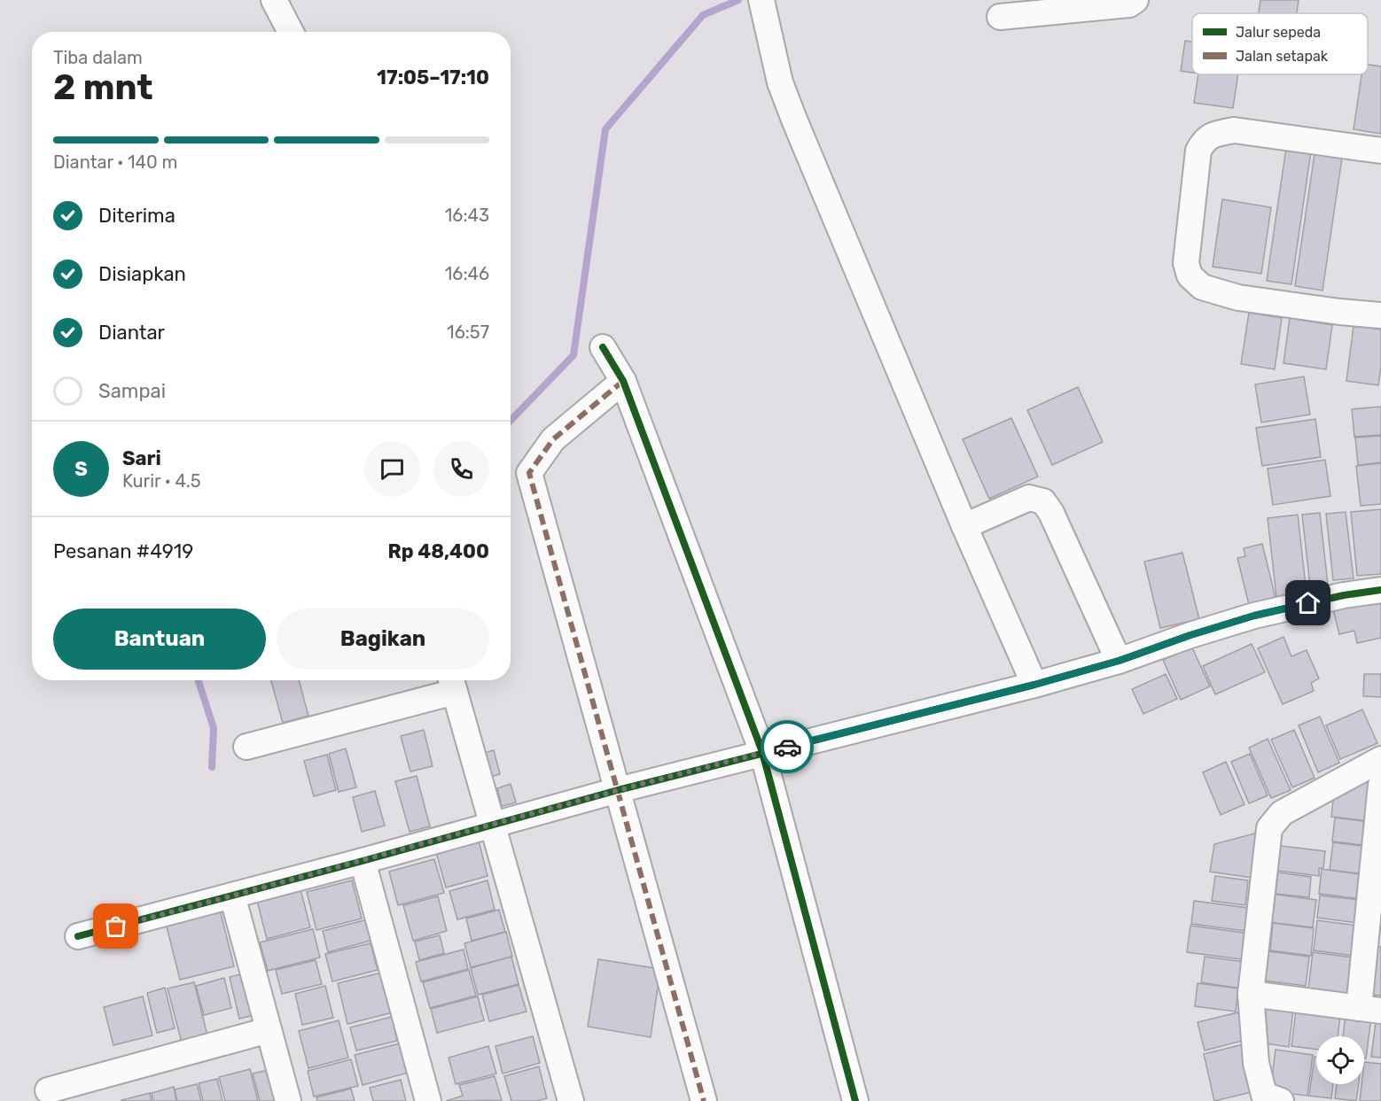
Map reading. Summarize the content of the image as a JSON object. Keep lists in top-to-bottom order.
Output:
{
  "legend": ["Jalur sepeda", "Jalan setapak"],
  "page": {
    "heading": ["2 mnt", "Tiba dalam", "17:05–17:10"],
    "panel": [
      "Sari",
      "Kurir · 4.5",
      "Pesanan #4919",
      "Rp 48,400"
    ],
    "bar": "Diantar · 140 m",
    "list": [
      ["Diterima", "16:43"],
      ["Disiapkan", "16:46"],
      ["Diantar", "16:57"],
      "Sampai"
    ],
    "round": "S",
    "buttons": ["Bantuan", "Bagikan"]
  }
}
